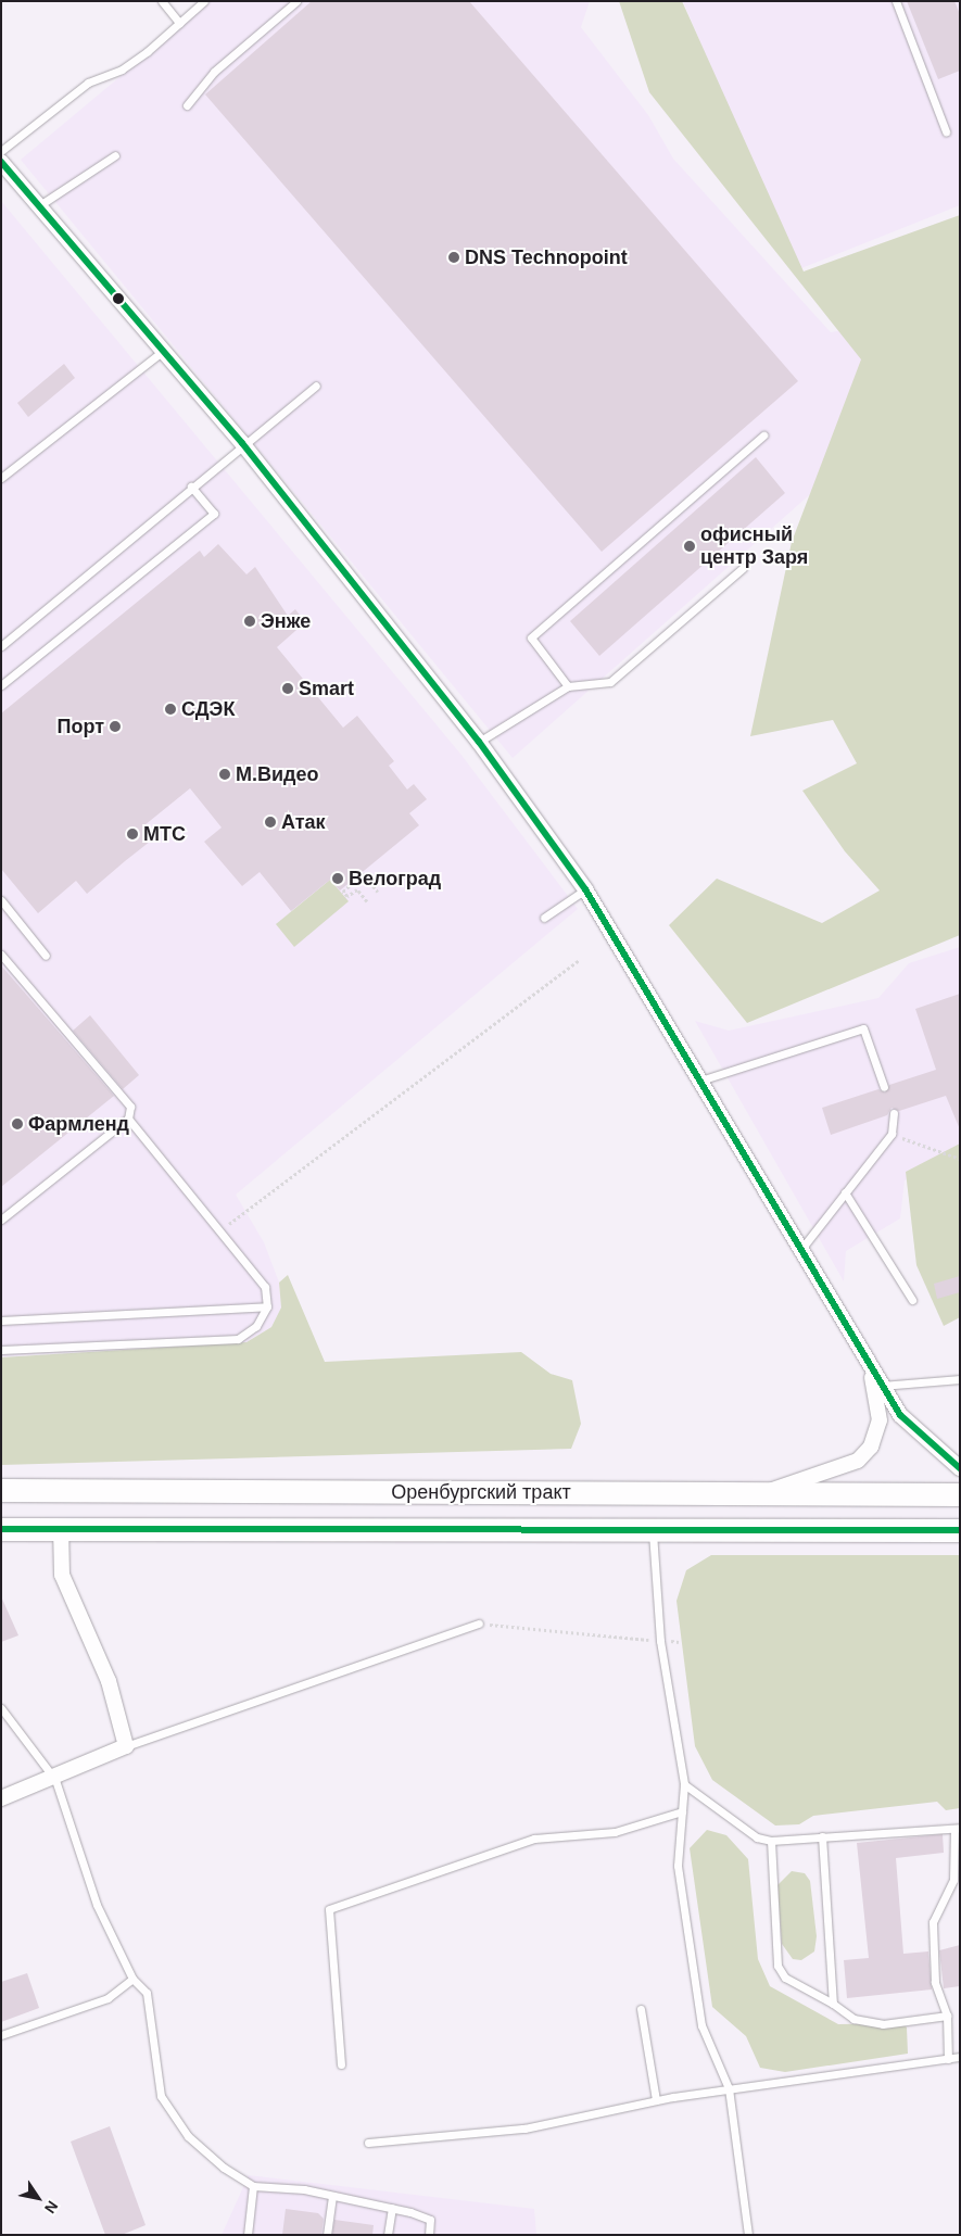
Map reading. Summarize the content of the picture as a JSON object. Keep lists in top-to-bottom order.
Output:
{
  "streets": {
    "main road": ["Оренбургский тракт"]
  },
  "places": [
    "DNS Technopoint",
    "офисный центр Заря",
    "Энже",
    "Smart",
    "СДЭК",
    "Порт",
    "М.Видео",
    "Атак",
    "МТС",
    "Велоград",
    "Фармленд"
  ],
  "north": "bottom right"
}
